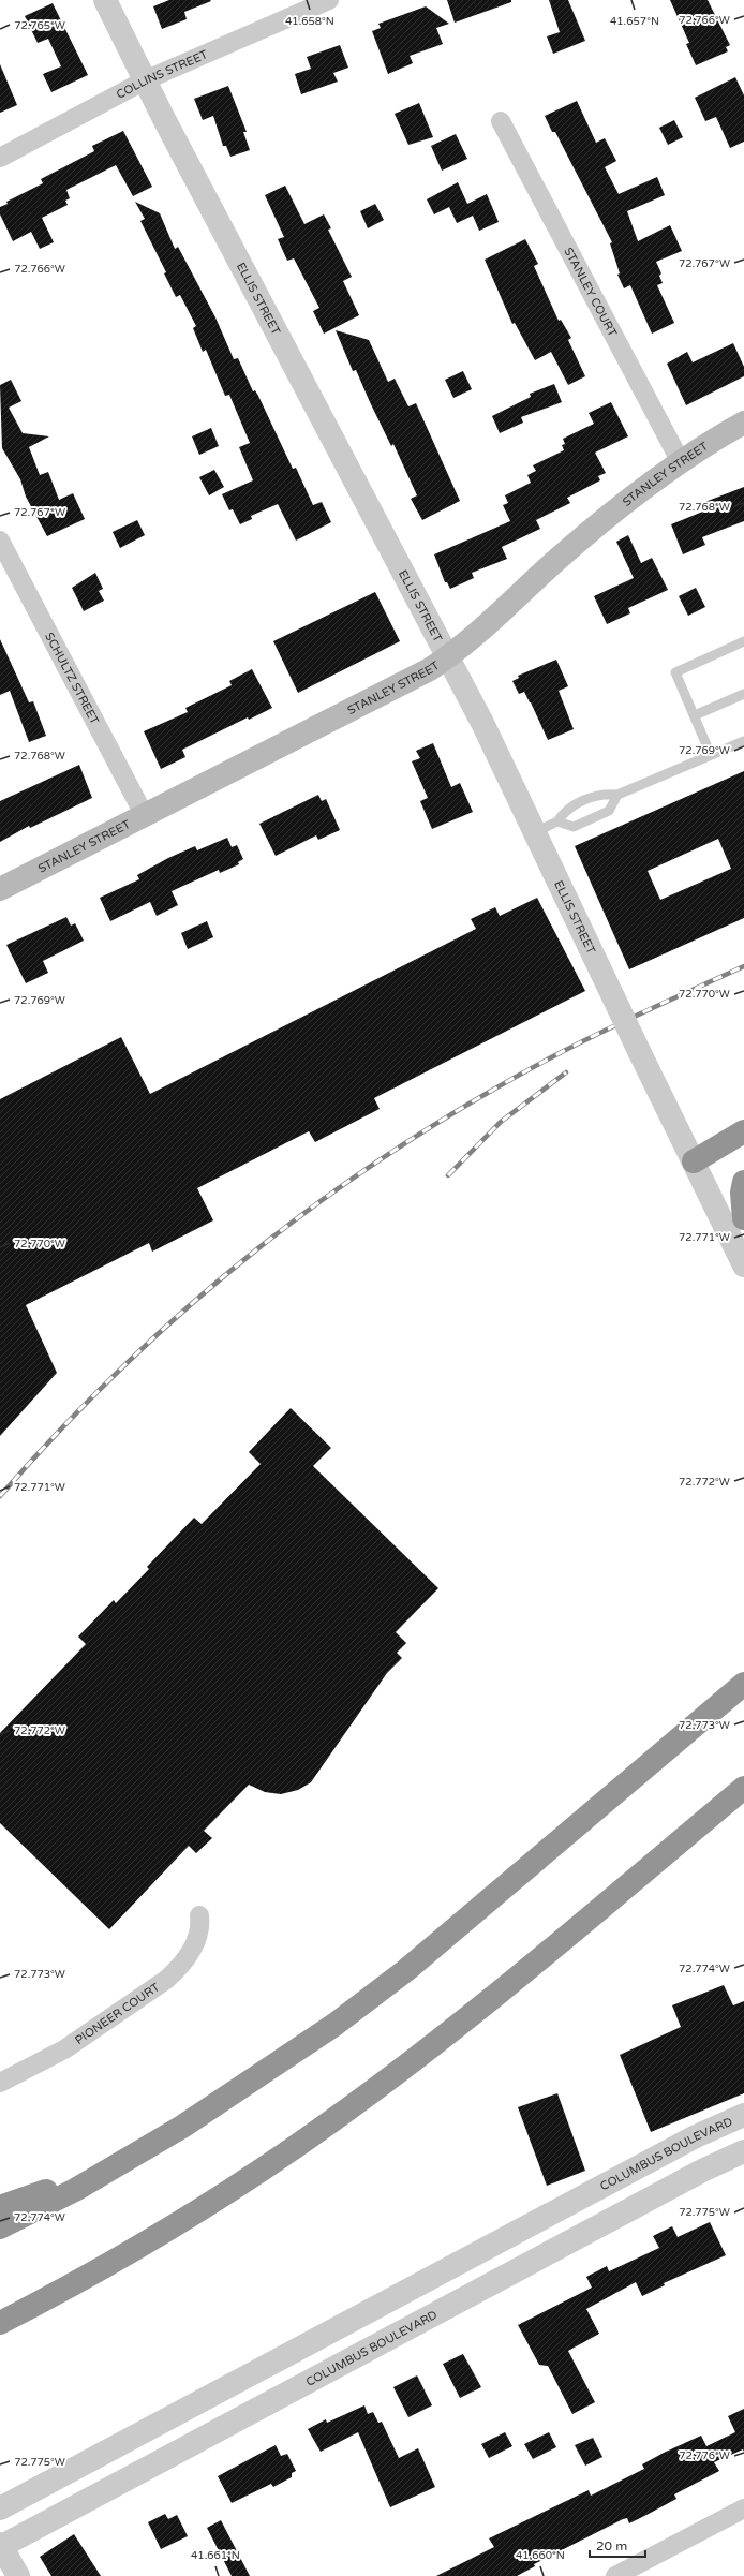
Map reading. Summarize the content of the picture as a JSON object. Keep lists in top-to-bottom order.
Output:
{
  "streets": {
    "main road": ["STANLEY STREET"],
    "street": [
      "COLLINS STREET",
      "STANLEY COURT",
      "ELLIS STREET",
      "SCHULTZ STREET",
      "PIONEER COURT",
      "COLUMBUS BOULEVARD"
    ]
  },
  "crossings": [
    ["COLLINS STREET", "ELLIS STREET"],
    ["STANLEY COURT", "STANLEY STREET"],
    ["ELLIS STREET", "STANLEY STREET"],
    ["STANLEY STREET", "SCHULTZ STREET"]
  ],
  "scale_bar": "20 m",
  "coordinates": [
    "72.766°W",
    "41.658°N",
    "41.657°N",
    "72.765°W",
    "72.767°W",
    "72.768°W",
    "72.769°W",
    "72.770°W",
    "72.771°W",
    "72.772°W",
    "72.773°W",
    "72.774°W",
    "72.775°W",
    "72.776°W",
    "41.661°N",
    "41.660°N"
  ]
}
